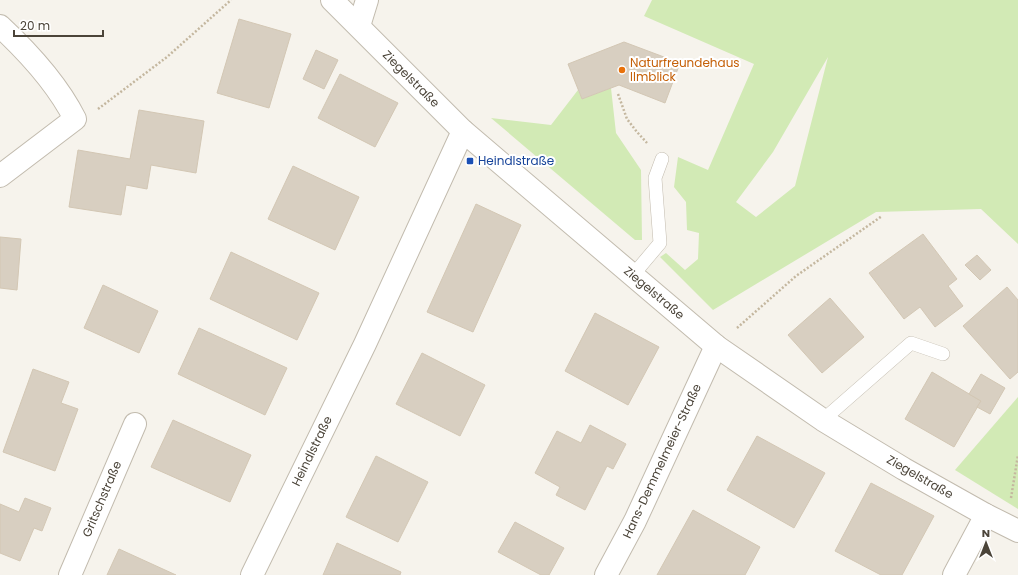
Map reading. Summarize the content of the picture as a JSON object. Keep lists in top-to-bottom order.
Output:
{
  "streets": {
    "street": [
      "Ziegelstraße",
      "Heindlstraße",
      "Hans-Demmelmeier-Straße",
      "Gritschstraße"
    ]
  },
  "crossings": [
    ["Ziegelstraße", "Heindlstraße"],
    ["Ziegelstraße", "Hans-Demmelmeier-Straße"]
  ],
  "places": {
    "other": ["Naturfreundehaus Ilmblick"],
    "transit": ["Heindlstraße"]
  },
  "scale_bar": "20 m",
  "north": "top"
}
